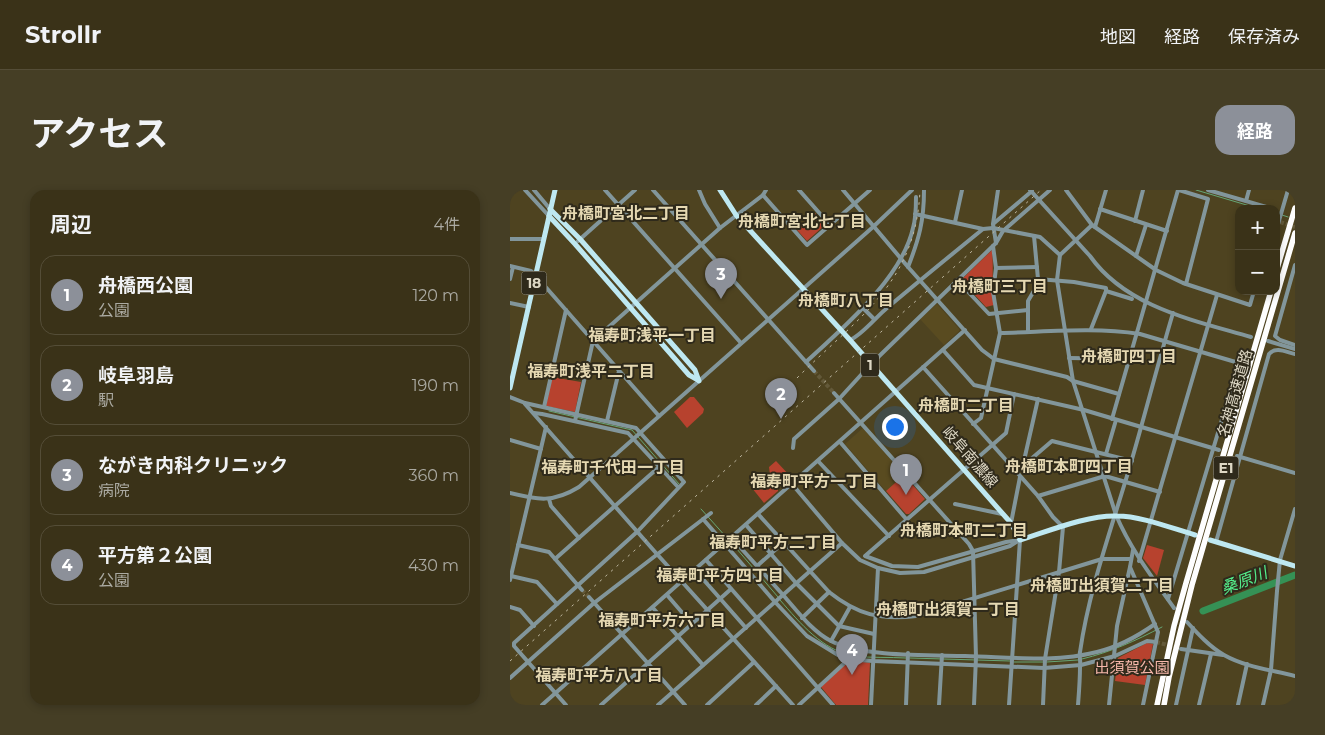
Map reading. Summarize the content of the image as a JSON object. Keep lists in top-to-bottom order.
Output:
{
  "streets": {
    "highway": ["名神高速道路", "E1"],
    "main road": ["18", "1", "岐阜南濃線"]
  },
  "districts": [
    "舟橋町宮北二丁目",
    "舟橋町宮北七丁目",
    "舟橋町三丁目",
    "舟橋町八丁目",
    "福寿町浅平一丁目",
    "舟橋町四丁目",
    "福寿町浅平二丁目",
    "舟橋町二丁目",
    "舟橋町本町四丁目",
    "福寿町千代田一丁目",
    "福寿町平方一丁目",
    "舟橋町本町二丁目",
    "福寿町平方二丁目",
    "福寿町平方四丁目",
    "舟橋町出須賀二丁目",
    "舟橋町出須賀一丁目",
    "福寿町平方六丁目",
    "福寿町平方八丁目"
  ],
  "water": ["桑原川"],
  "parks": ["出須賀公園"],
  "page": {
    "header": "Strollr",
    "nav": ["地図", "経路", "保存済み"],
    "title": "アクセス",
    "buttons": "経路",
    "heading": ["周辺", "4件"],
    "map_buttons": ["+", "−"],
    "list": [
      {
        "mark": "1",
        "name": "舟橋西公園",
        "note": "公園",
        "value": "120 m"
      },
      {
        "mark": "2",
        "name": "岐阜羽島",
        "note": "駅",
        "value": "190 m"
      },
      {
        "mark": "3",
        "name": "ながき内科クリニック",
        "note": "病院",
        "value": "360 m"
      },
      {
        "mark": "4",
        "name": "平方第２公園",
        "note": "公園",
        "value": "430 m"
      }
    ],
    "pins": [
      "3",
      "2",
      "1",
      "4"
    ]
  }
}
